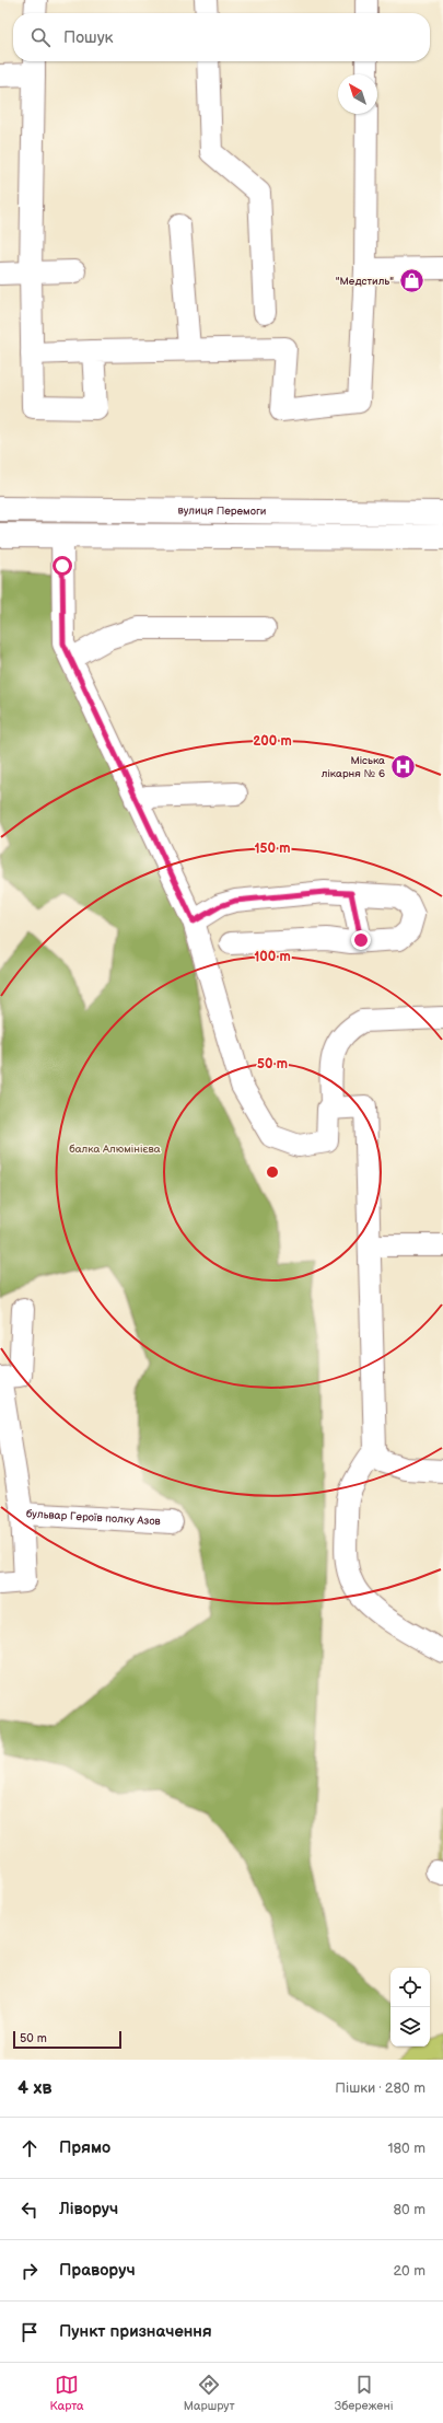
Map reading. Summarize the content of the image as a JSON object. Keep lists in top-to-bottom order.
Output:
{
  "streets": {
    "main road": ["вулиця Перемоги"],
    "street": ["бульвар Героїв полку Азов"]
  },
  "parks": ["балка Алюмінієва"],
  "places": {
    "shop": ["\"Медстиль\""],
    "hospital": ["Мiська лiкарня № 6"]
  },
  "scale_bar": "50 m",
  "north": "top left",
  "page": {
    "search": "Пошук",
    "scale": "50 m",
    "heading": ["4 хв", "Пішки · 280 m"],
    "list": [
      ["Прямо", "180 m"],
      ["Ліворуч", "80 m"],
      ["Праворуч", "20 m"],
      "Пункт призначення"
    ],
    "nav": ["Карта", "Маршрут", "Збережені"]
  },
  "rings": [
    "200 m",
    "150 m",
    "100 m",
    "50 m"
  ]
}
